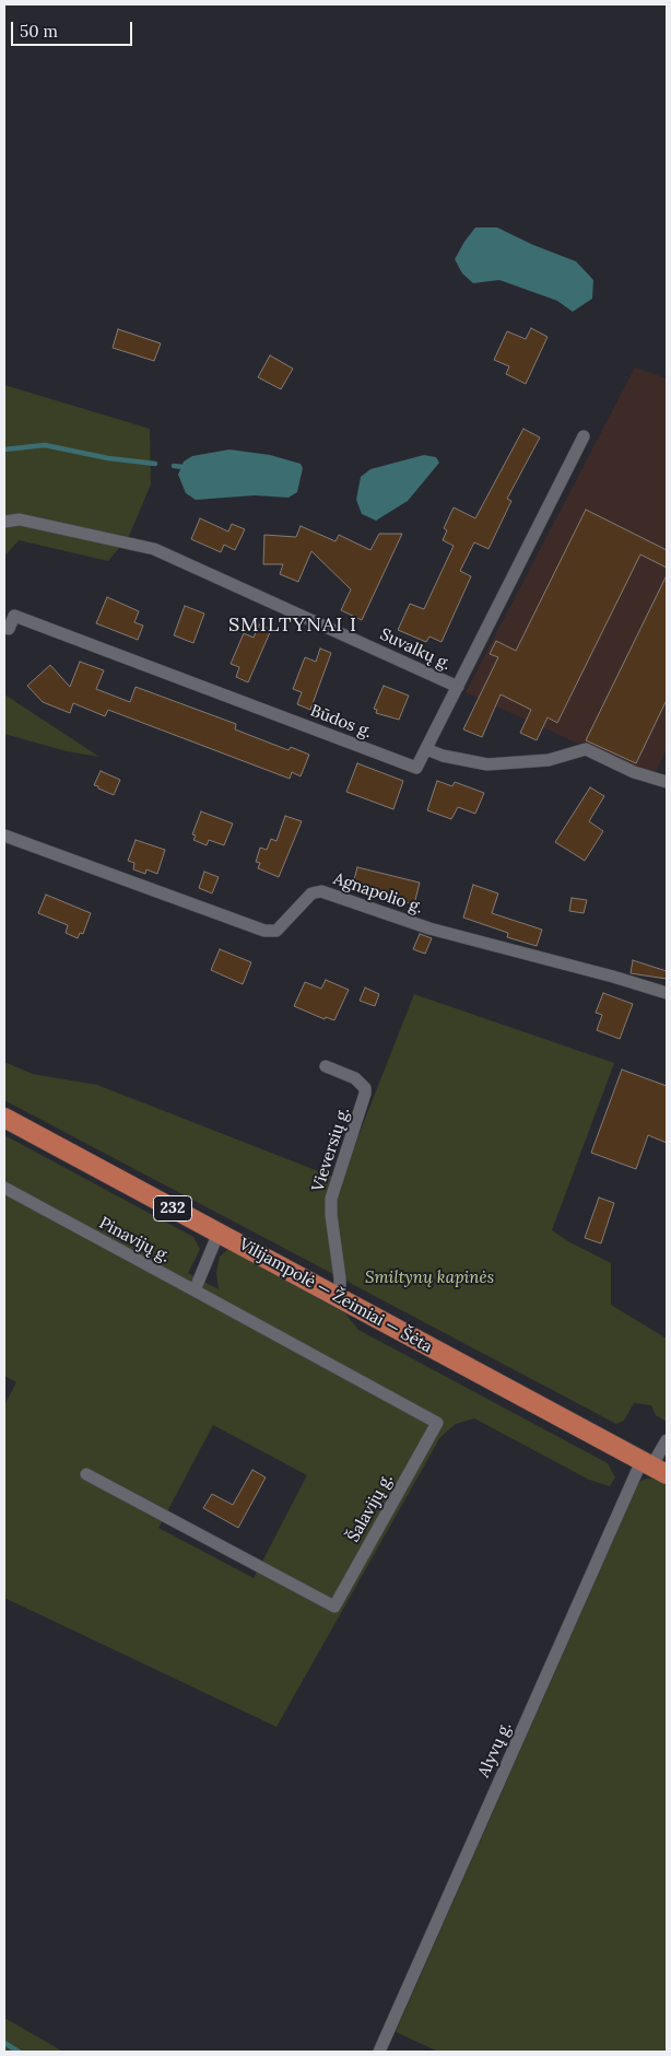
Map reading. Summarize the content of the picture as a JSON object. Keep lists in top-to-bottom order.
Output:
{
  "streets": {
    "main road": ["232", "Vilijampolė — Žeimiai — Šėta"],
    "street": [
      "Suvalkų g.",
      "Būdos g.",
      "Agnapolio g.",
      "Vieversių g.",
      "Pinavijų g.",
      "Šalavijų g.",
      "Alyvų g."
    ]
  },
  "crossings": [
    ["Vieversių g.", "Vilijampolė — Žeimiai — Šėta"],
    ["Pinavijų g.", "Šalavijų g."],
    ["Vilijampolė — Žeimiai — Šėta", "Alyvų g."]
  ],
  "districts": ["SMILTYNAI I"],
  "parks": ["Smiltynų kapinės"],
  "scale_bar": "50 m"
}
